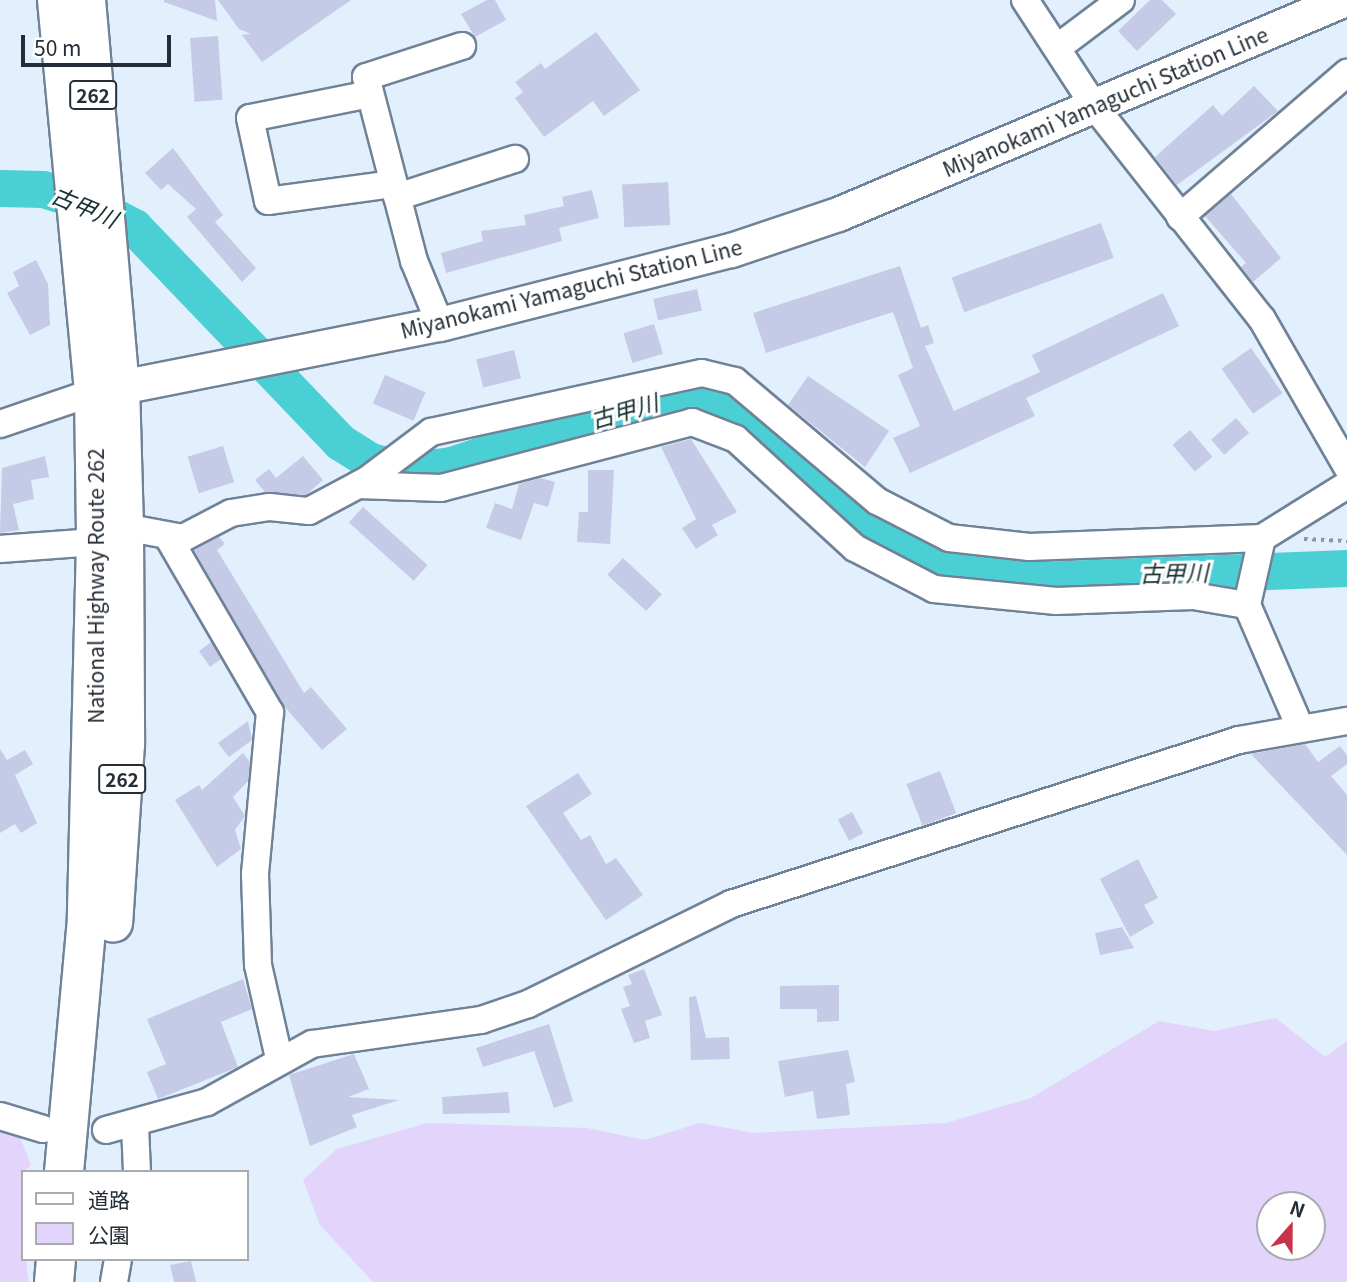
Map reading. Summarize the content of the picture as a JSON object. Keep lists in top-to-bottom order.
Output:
{
  "streets": {
    "highway": ["262", "National Highway Route 262"],
    "main road": ["Miyanokami Yamaguchi Station Line"]
  },
  "crossings": [
    ["Miyanokami Yamaguchi Station Line", "National Highway Route 262"]
  ],
  "water": ["古甲川"],
  "legend": ["道路", "公園"],
  "scale_bar": "50 m",
  "north": "top"
}
